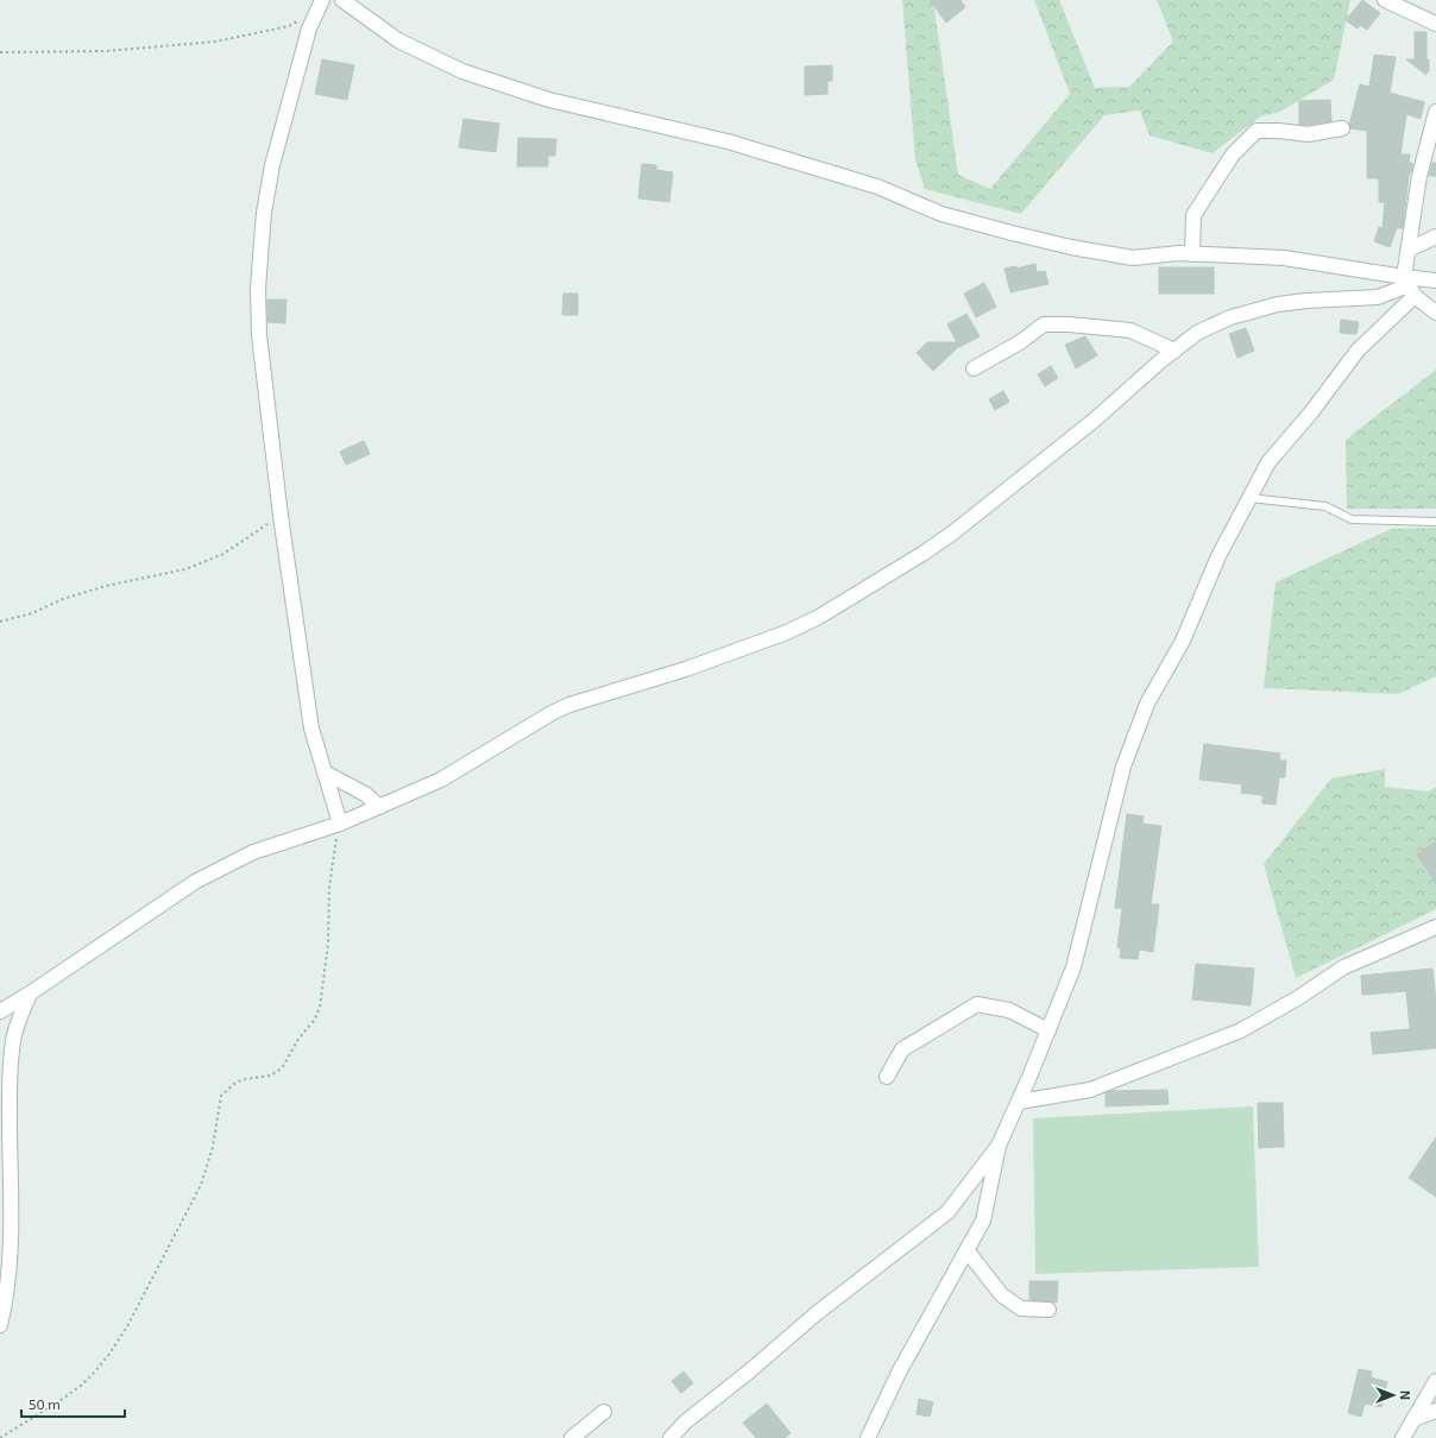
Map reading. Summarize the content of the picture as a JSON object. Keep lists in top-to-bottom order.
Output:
{
  "scale_bar": "50 m",
  "north": "right"
}
